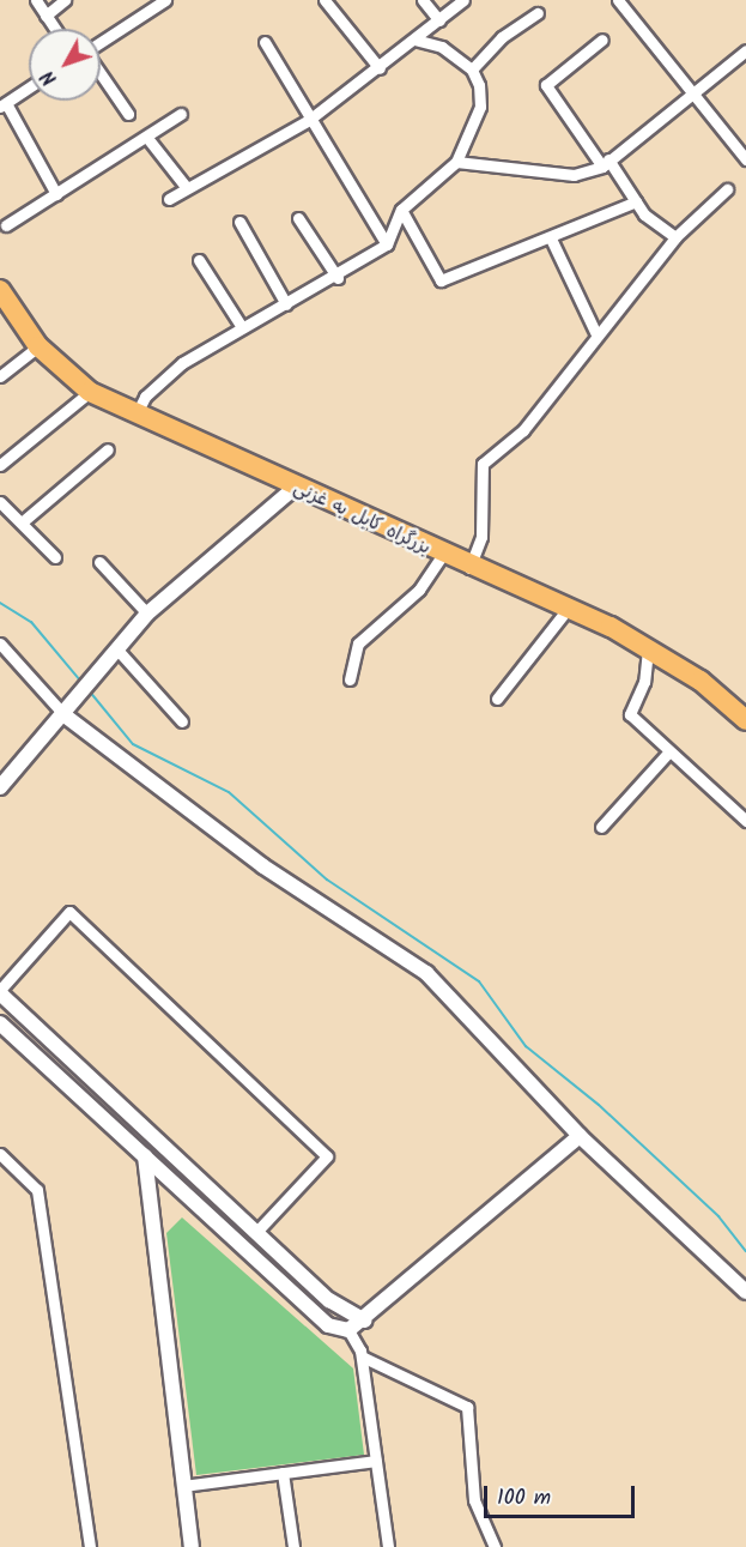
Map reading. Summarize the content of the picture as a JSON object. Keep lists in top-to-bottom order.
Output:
{
  "streets": {
    "highway": ["بزرگراه کابل به غزنی"]
  },
  "scale_bar": "100 m",
  "north": "bottom left"
}
